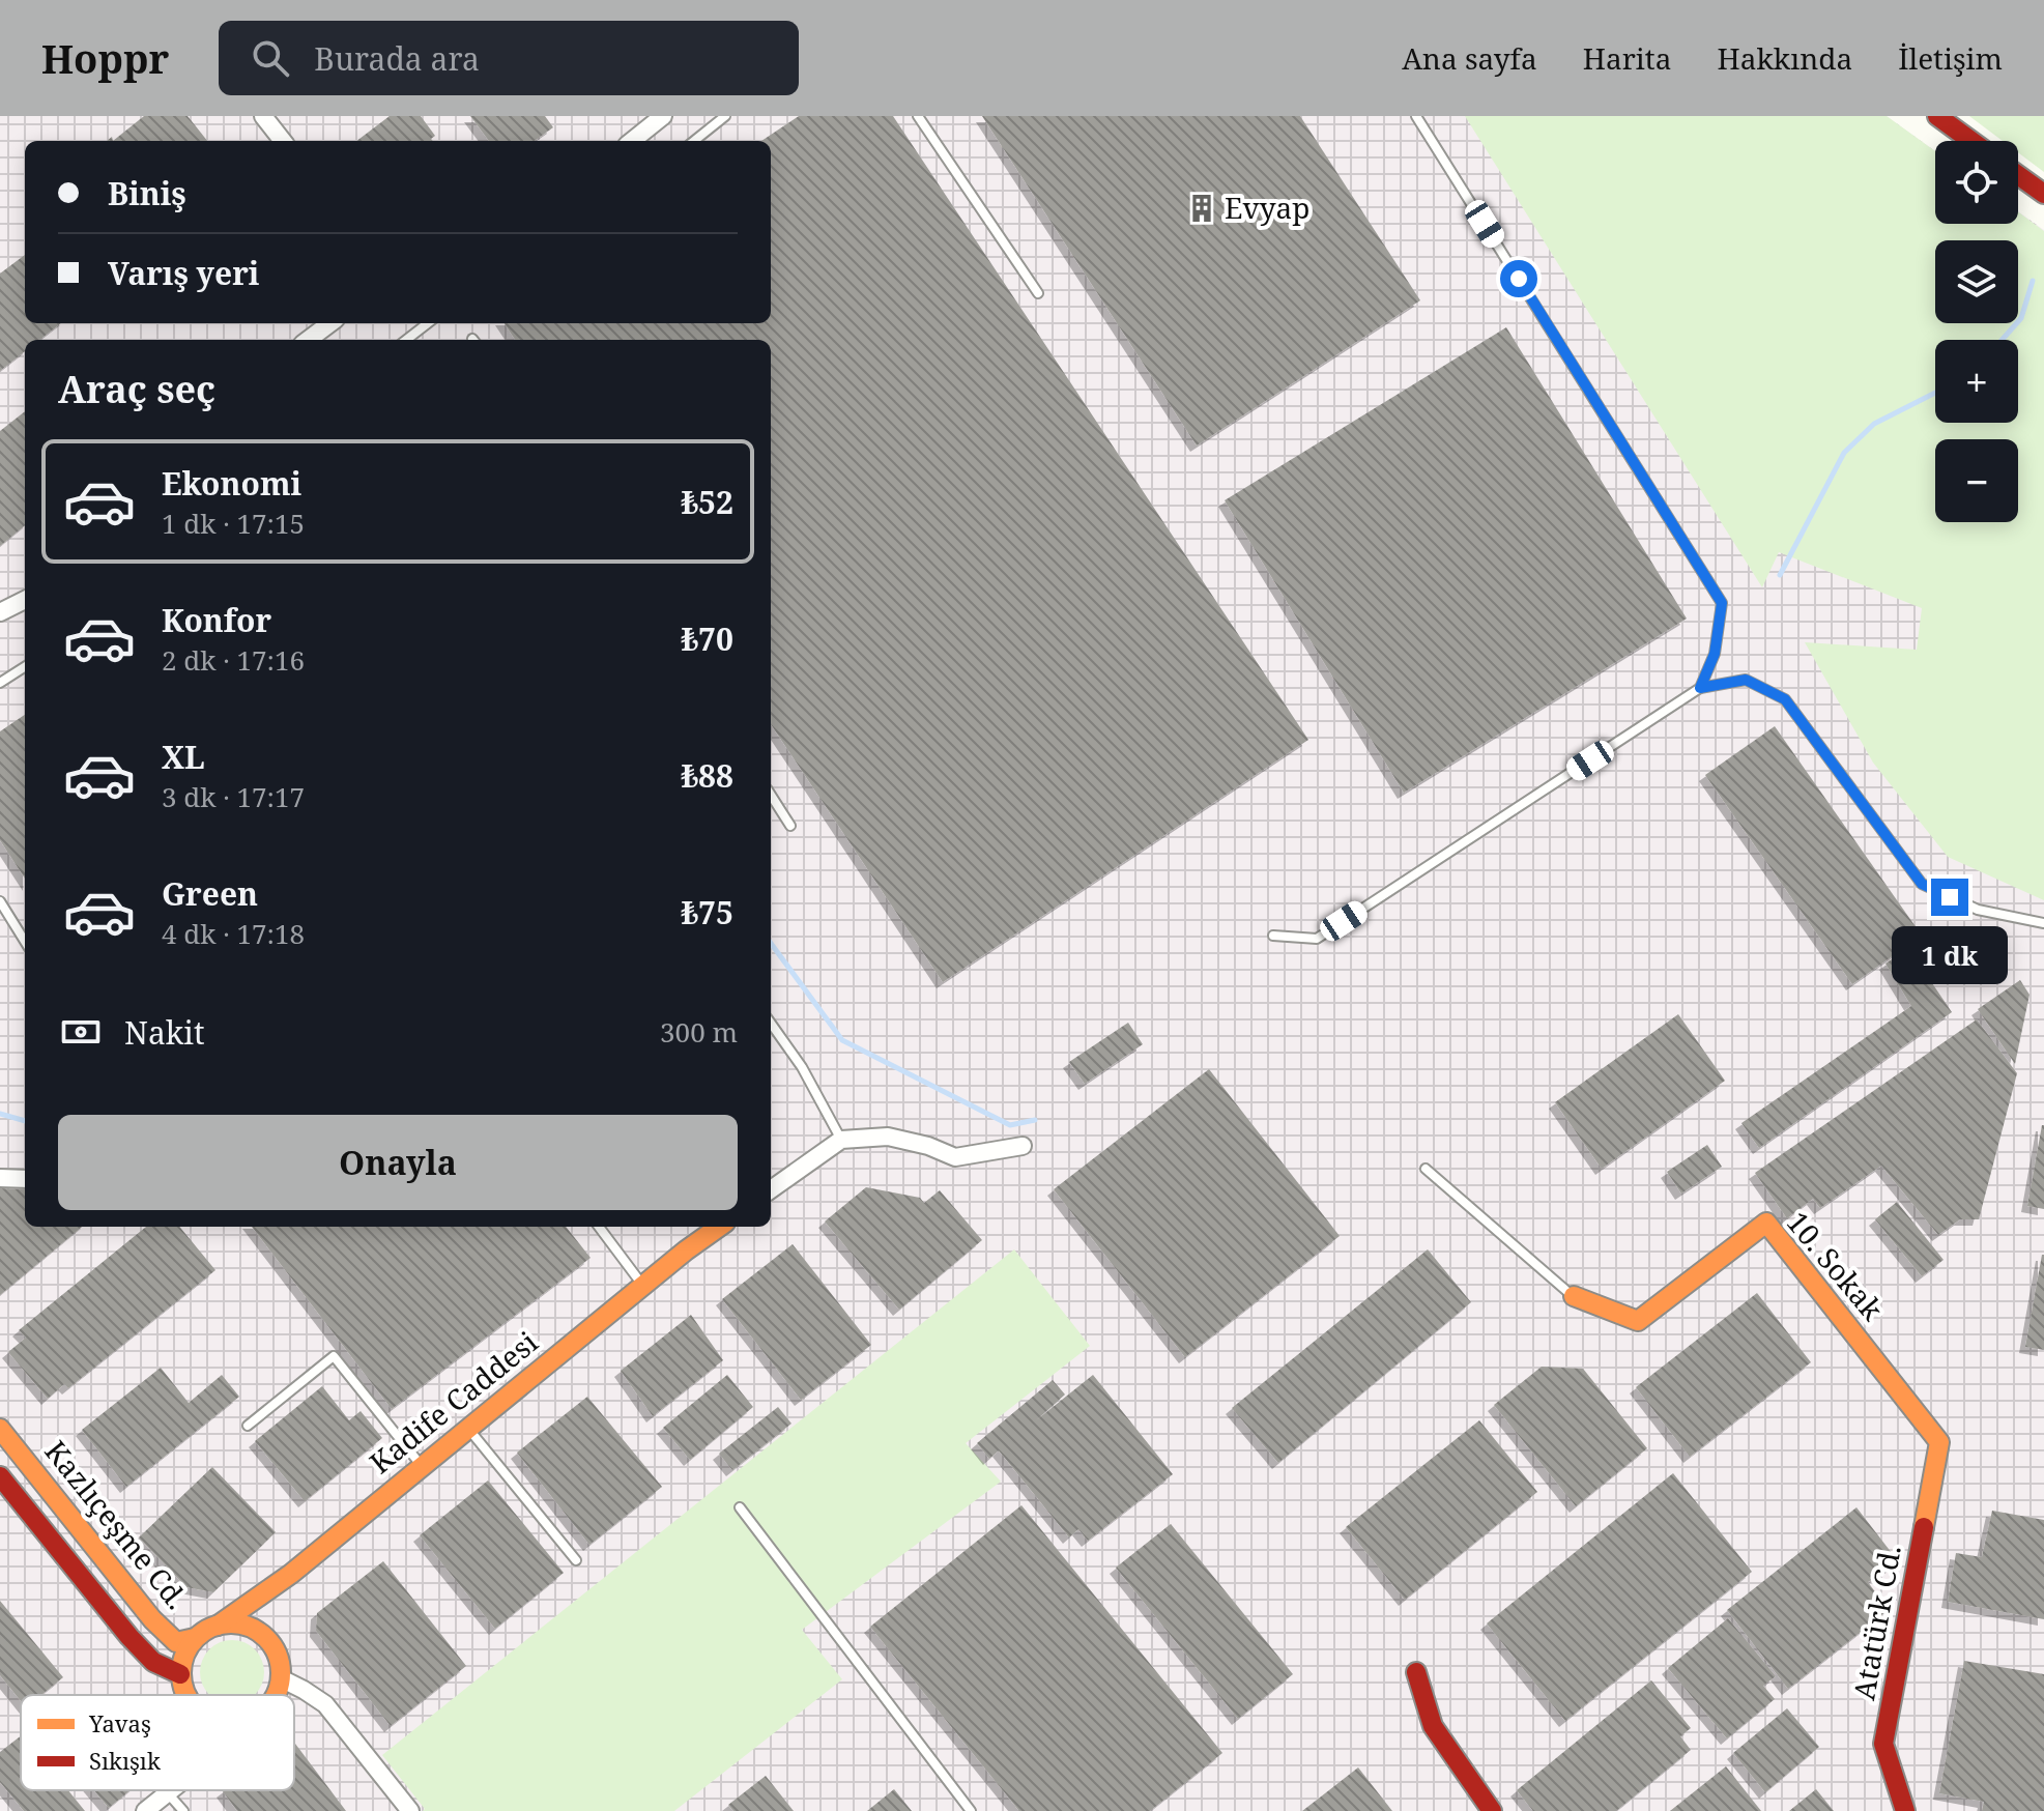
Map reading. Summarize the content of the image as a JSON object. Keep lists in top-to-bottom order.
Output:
{
  "streets": {
    "street": [
      "10. Sokak",
      "Kadife Caddesi",
      "Kazlıçeşme Cd.",
      "Atatürk Cd."
    ]
  },
  "crossings": [
    ["10. Sokak", "Atatürk Cd."]
  ],
  "places": {
    "building": ["Evyap"]
  },
  "legend": ["Yavaş", "Sıkışık"],
  "page": {
    "header": "Hoppr",
    "search": "Burada ara",
    "nav": [
      "Ana sayfa",
      "Harita",
      "Hakkında",
      "İletişim"
    ],
    "map_buttons": ["+", "−"],
    "banner": ["Biniş", "Varış yeri"],
    "heading": "Araç seç",
    "list": [
      {
        "name": "Ekonomi",
        "note": "1 dk · 17:15",
        "value": "₺52"
      },
      {
        "name": "Konfor",
        "note": "2 dk · 17:16",
        "value": "₺70"
      },
      {
        "name": "XL",
        "note": "3 dk · 17:17",
        "value": "₺88"
      },
      {
        "name": "Green",
        "note": "4 dk · 17:18",
        "value": "₺75"
      }
    ],
    "bubble": "1 dk",
    "pay": ["Nakit", "300 m"],
    "buttons": "Onayla"
  }
}
